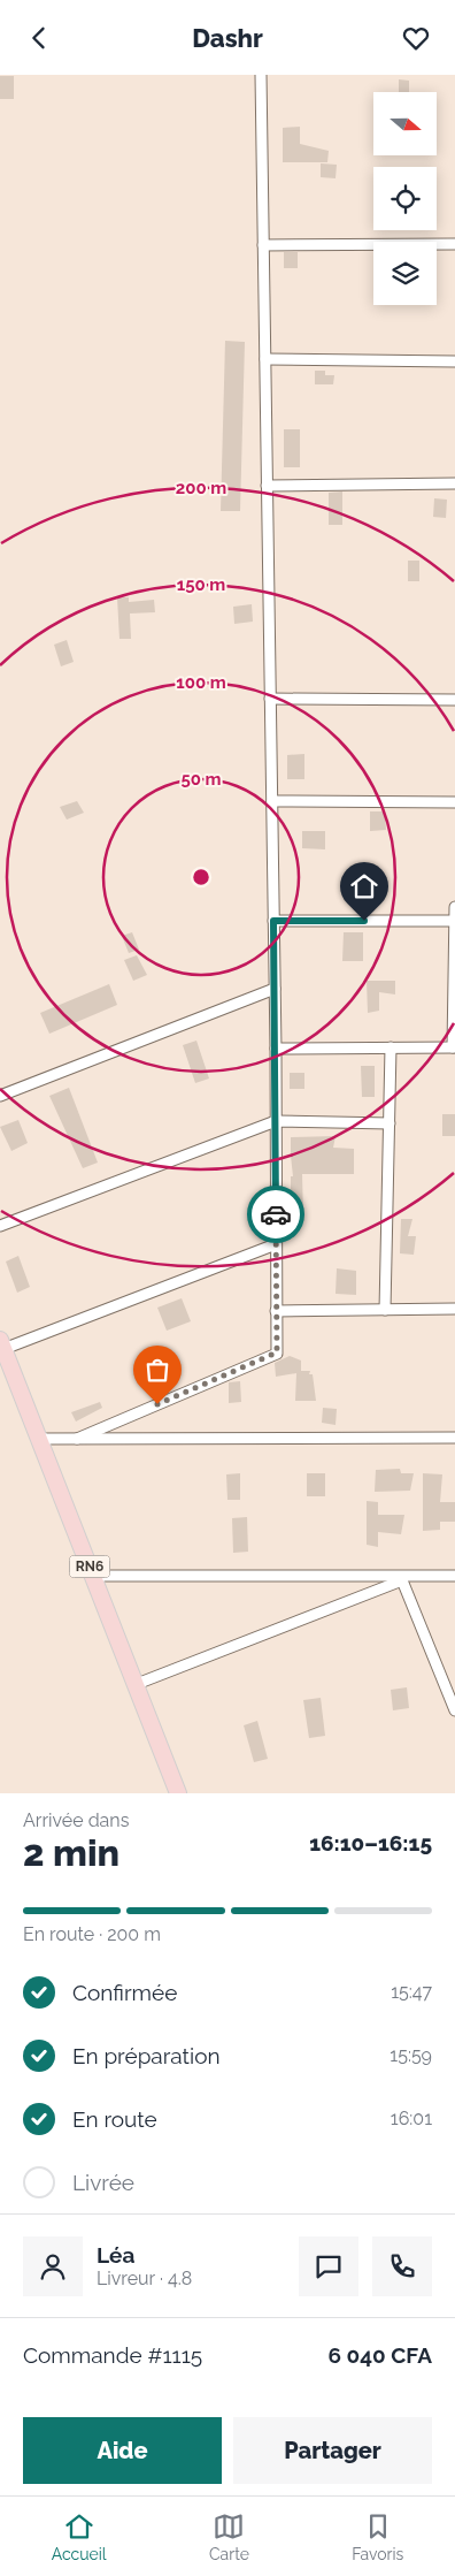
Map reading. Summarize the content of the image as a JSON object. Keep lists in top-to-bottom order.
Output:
{
  "streets": {
    "main road": ["RN6"]
  },
  "north": "right",
  "page": {
    "header": "Dashr",
    "heading": ["2 min", "Arrivée dans", "16:10–16:15"],
    "panel": [
      "Léa",
      "Livreur · 4.8",
      "Commande #1115",
      "6 040 CFA"
    ],
    "bar": "En route · 200 m",
    "list": [
      ["Confirmée", "15:47"],
      ["En préparation", "15:59"],
      ["En route", "16:01"],
      "Livrée"
    ],
    "buttons": ["Aide", "Partager"],
    "tabs": ["Accueil", "Carte", "Favoris"]
  },
  "rings": [
    "200 m",
    "150 m",
    "100 m",
    "50 m"
  ]
}
